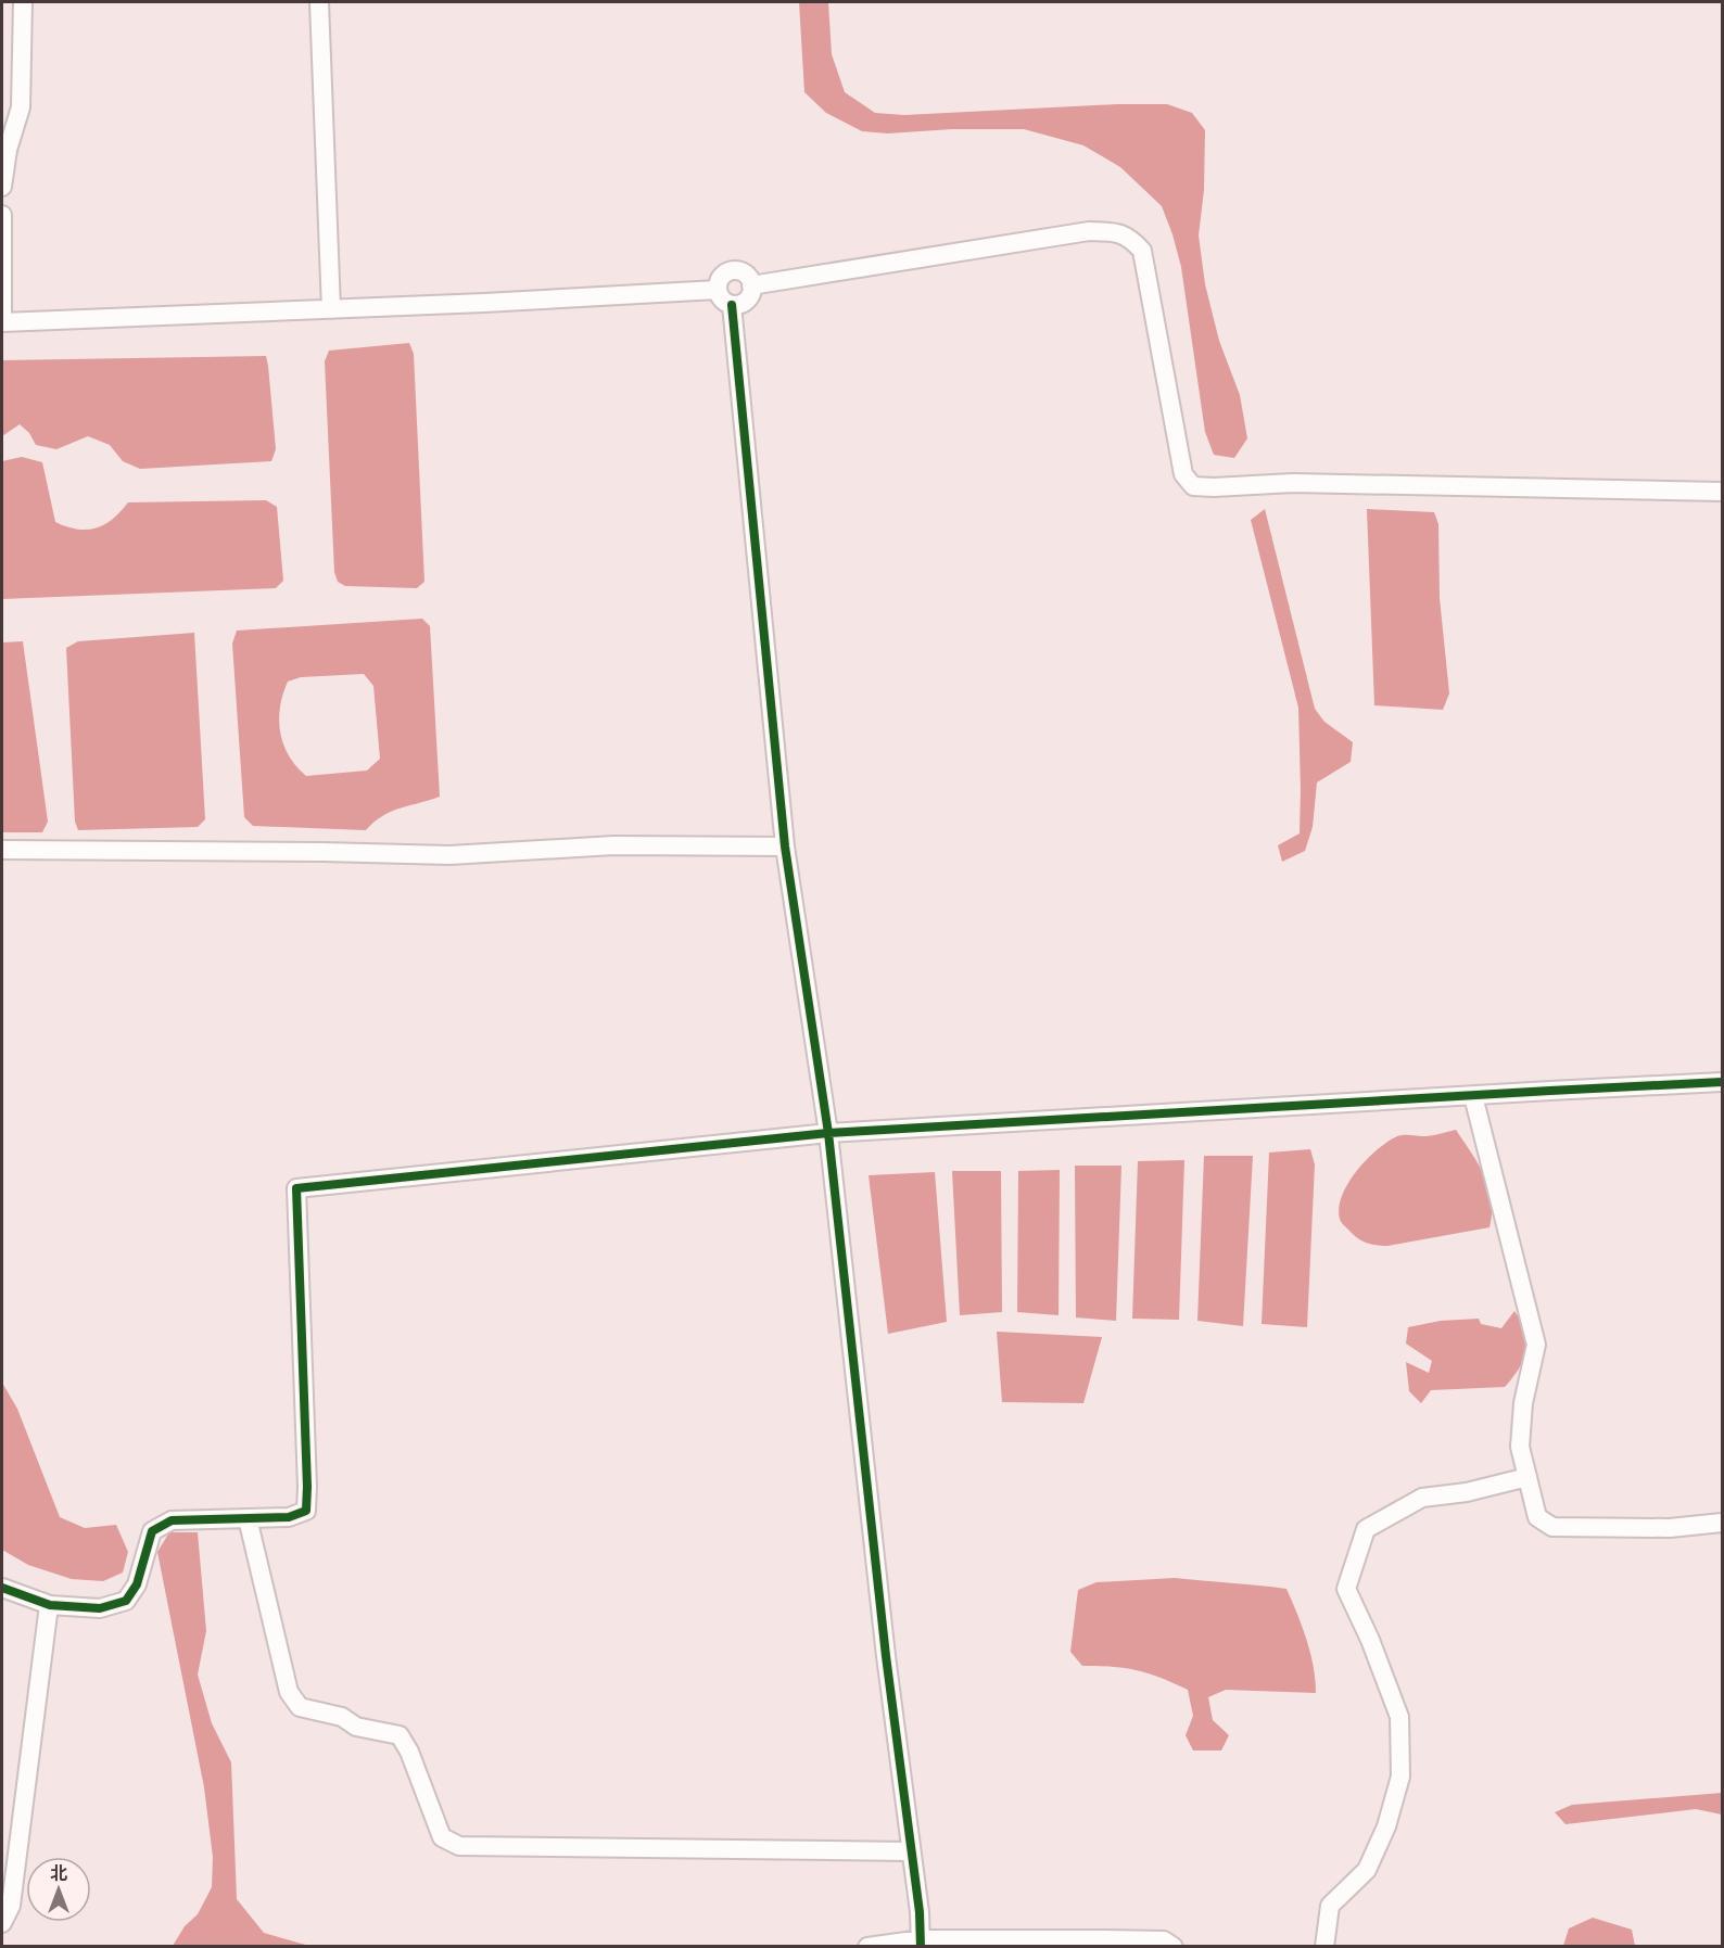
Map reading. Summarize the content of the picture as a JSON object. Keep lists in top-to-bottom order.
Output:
{
  "north": "top"
}
